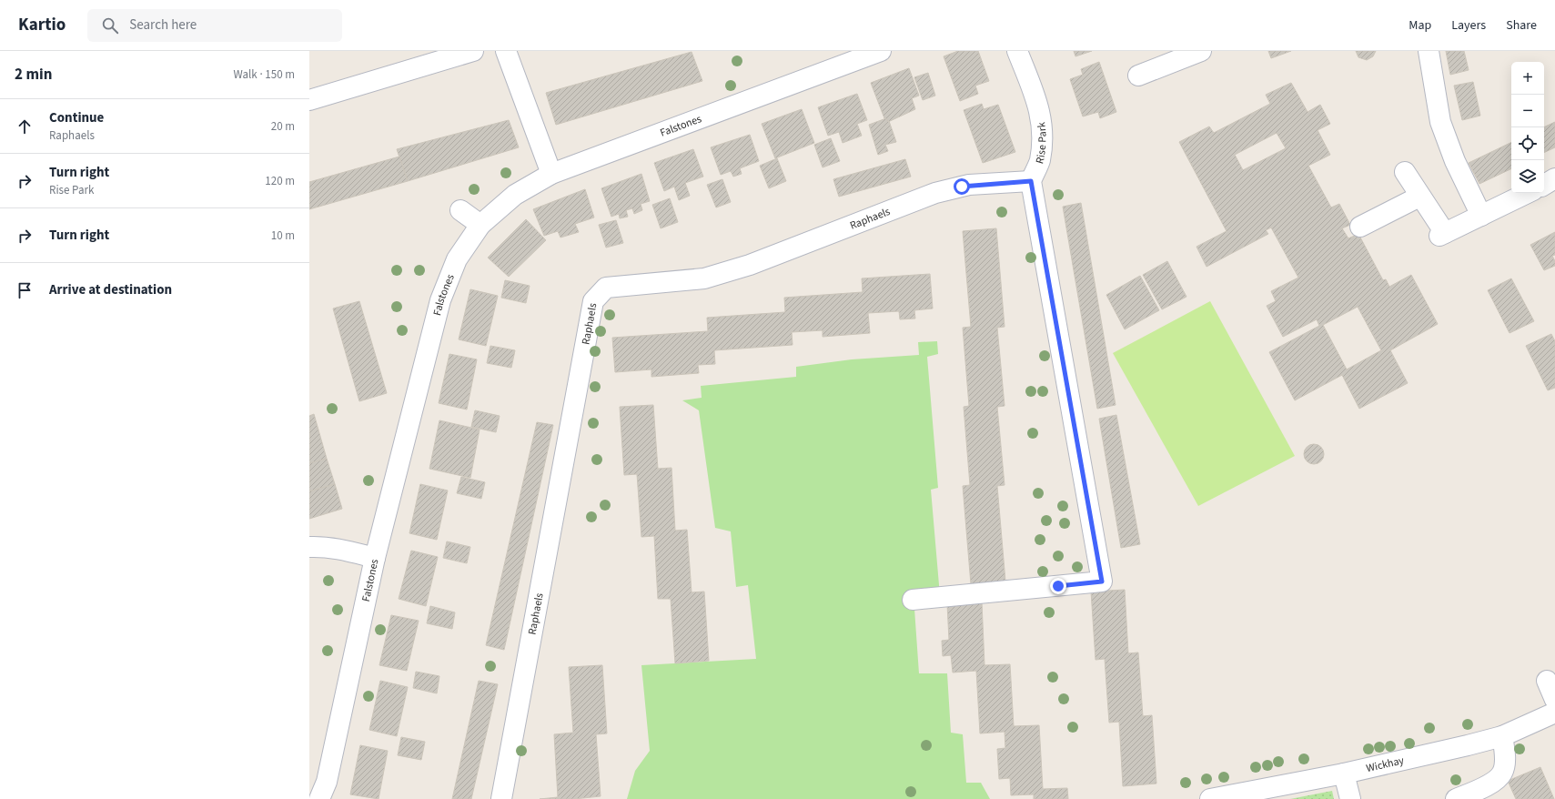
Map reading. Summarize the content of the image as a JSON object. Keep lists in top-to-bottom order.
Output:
{
  "streets": {
    "street": [
      "Falstones",
      "Rise Park",
      "Raphaels",
      "Wickhay"
    ]
  },
  "crossings": [
    ["Rise Park", "Raphaels"]
  ],
  "page": {
    "header": "Kartio",
    "search": "Search here",
    "nav": ["Map", "Layers", "Share"],
    "heading": ["2 min", "Walk · 150 m"],
    "map_buttons": ["+", "−"],
    "list": [
      ["Continue", "Raphaels", "20 m"],
      ["Turn right", "Rise Park", "120 m"],
      ["Turn right", "10 m"],
      "Arrive at destination"
    ]
  }
}
